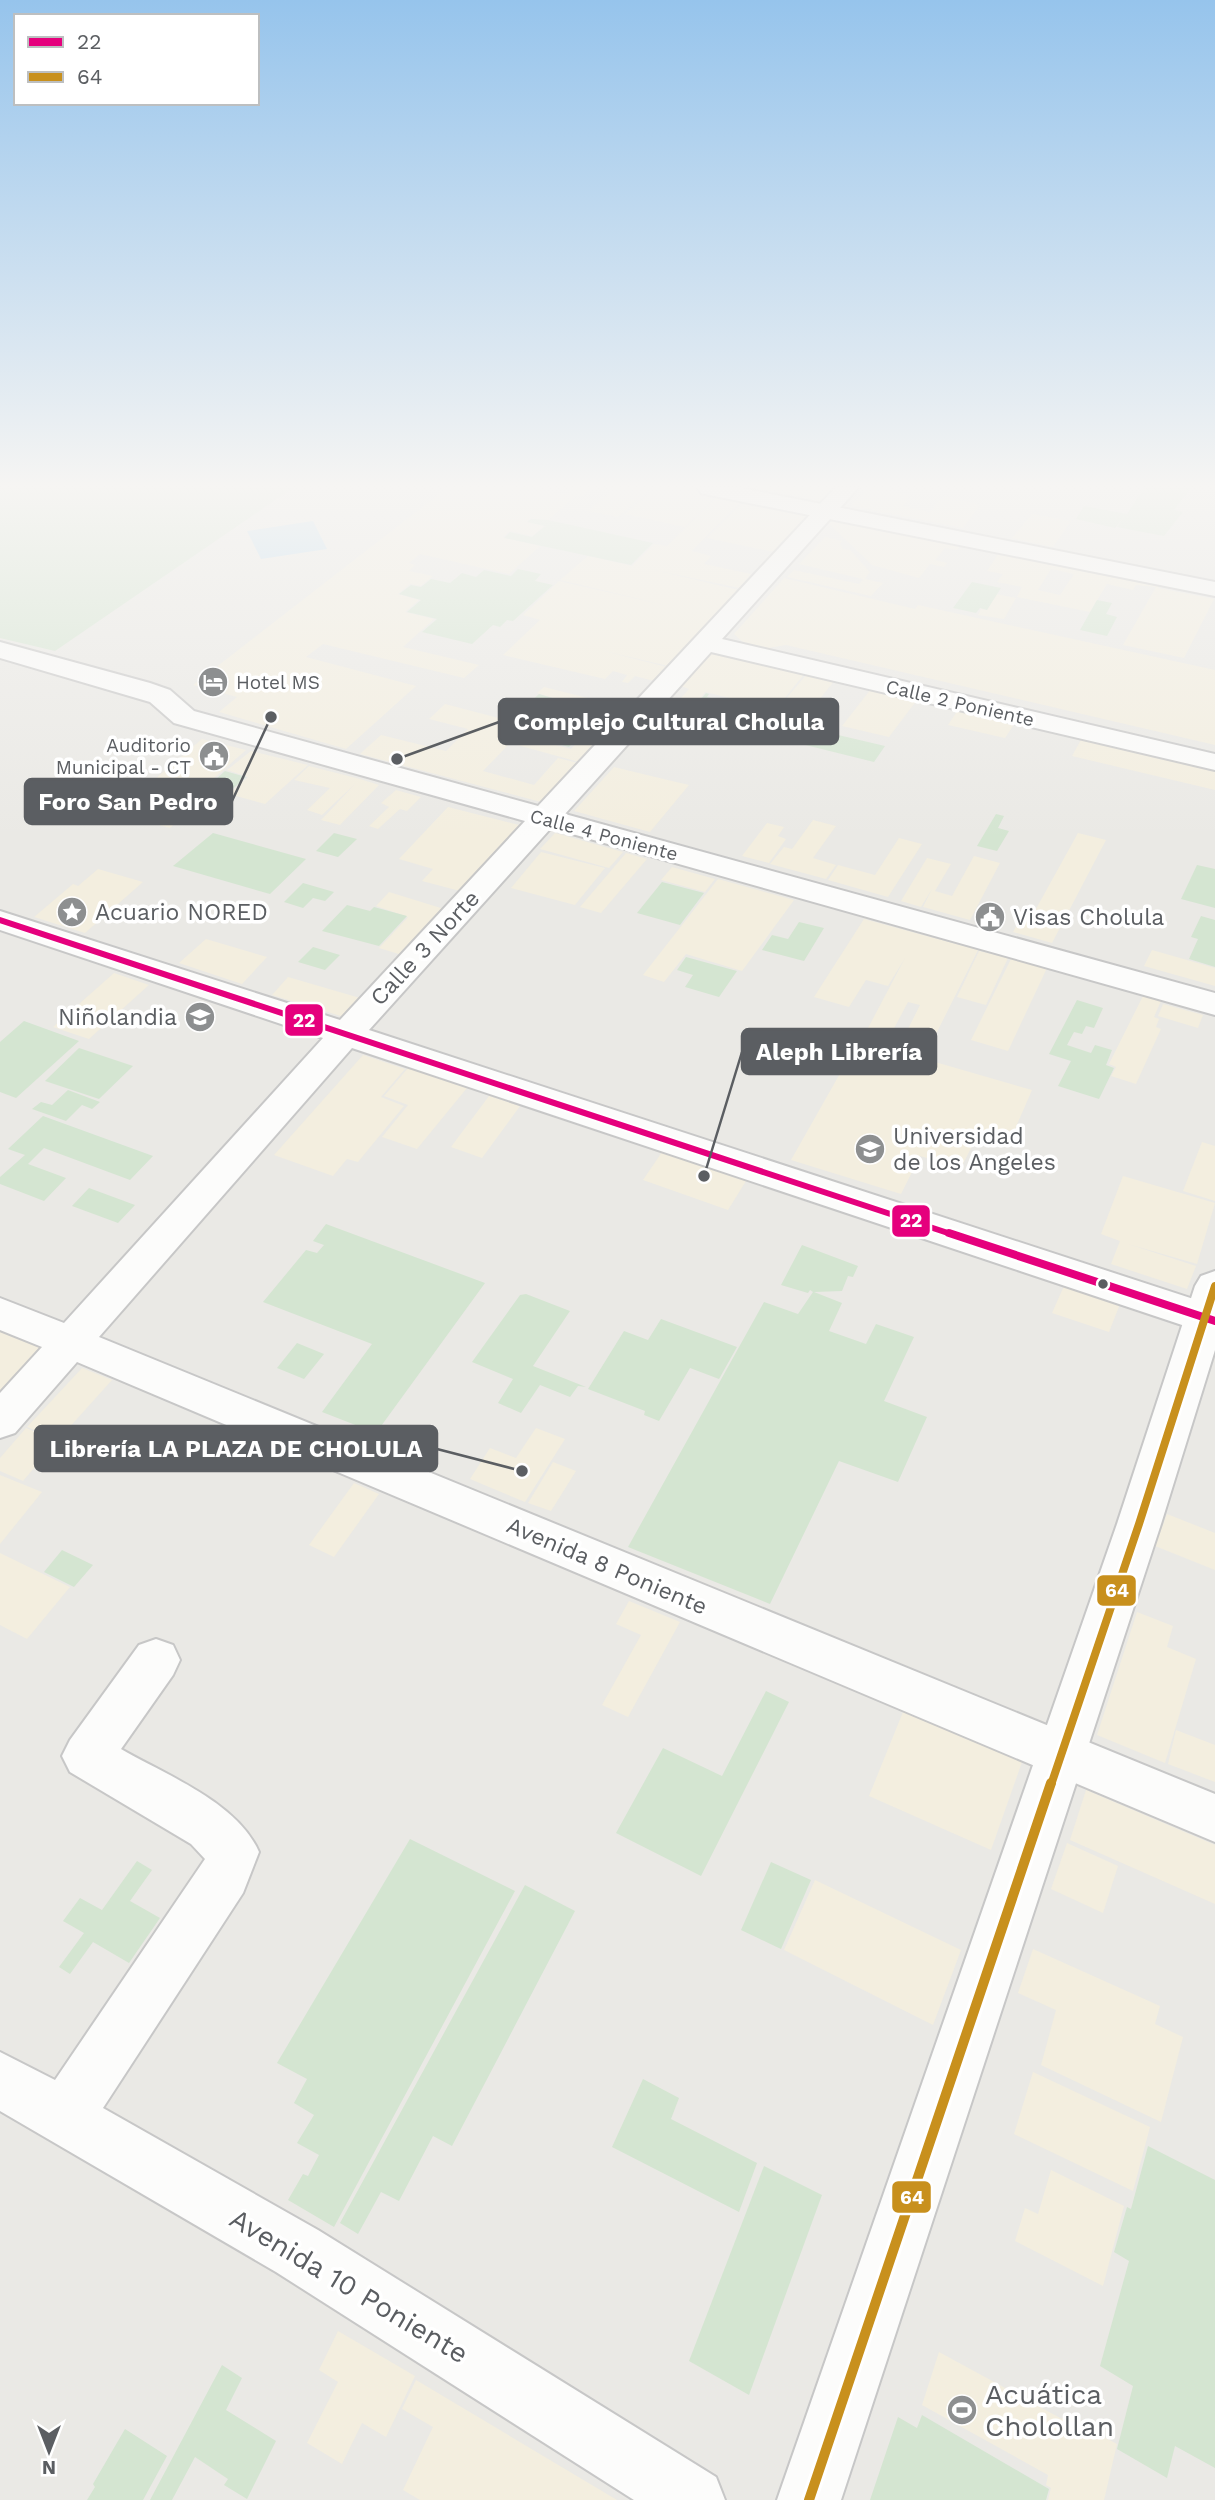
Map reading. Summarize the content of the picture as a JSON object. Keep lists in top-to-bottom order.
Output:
{
  "streets": {
    "street": [
      "Calle 2 Poniente",
      "Calle 4 Poniente",
      "Calle 3 Norte",
      "Avenida 8 Poniente",
      "Avenida 10 Poniente"
    ]
  },
  "crossings": [
    ["Calle 2 Poniente", "Calle 3 Norte"],
    ["Calle 4 Poniente", "Calle 3 Norte"],
    ["Calle 3 Norte", "Avenida 8 Poniente"]
  ],
  "places": {
    "hotel": ["Hotel MS"],
    "other": [
      "Foro San Pedro",
      "Complejo Cultural Cholula",
      "Aleph Librería",
      "Librería LA PLAZA DE CHOLULA"
    ],
    "public building": ["Auditorio Municipal - CT", "Visas Cholula"],
    "place": ["Acuario NORED"],
    "school or university": ["Niñolandia", "Universidad de los Angeles"],
    "sports": ["Acuática Cholollan"]
  },
  "lines": ["transit line 22", "transit line 64"],
  "legend": ["22", "64"],
  "north": "bottom"
}
